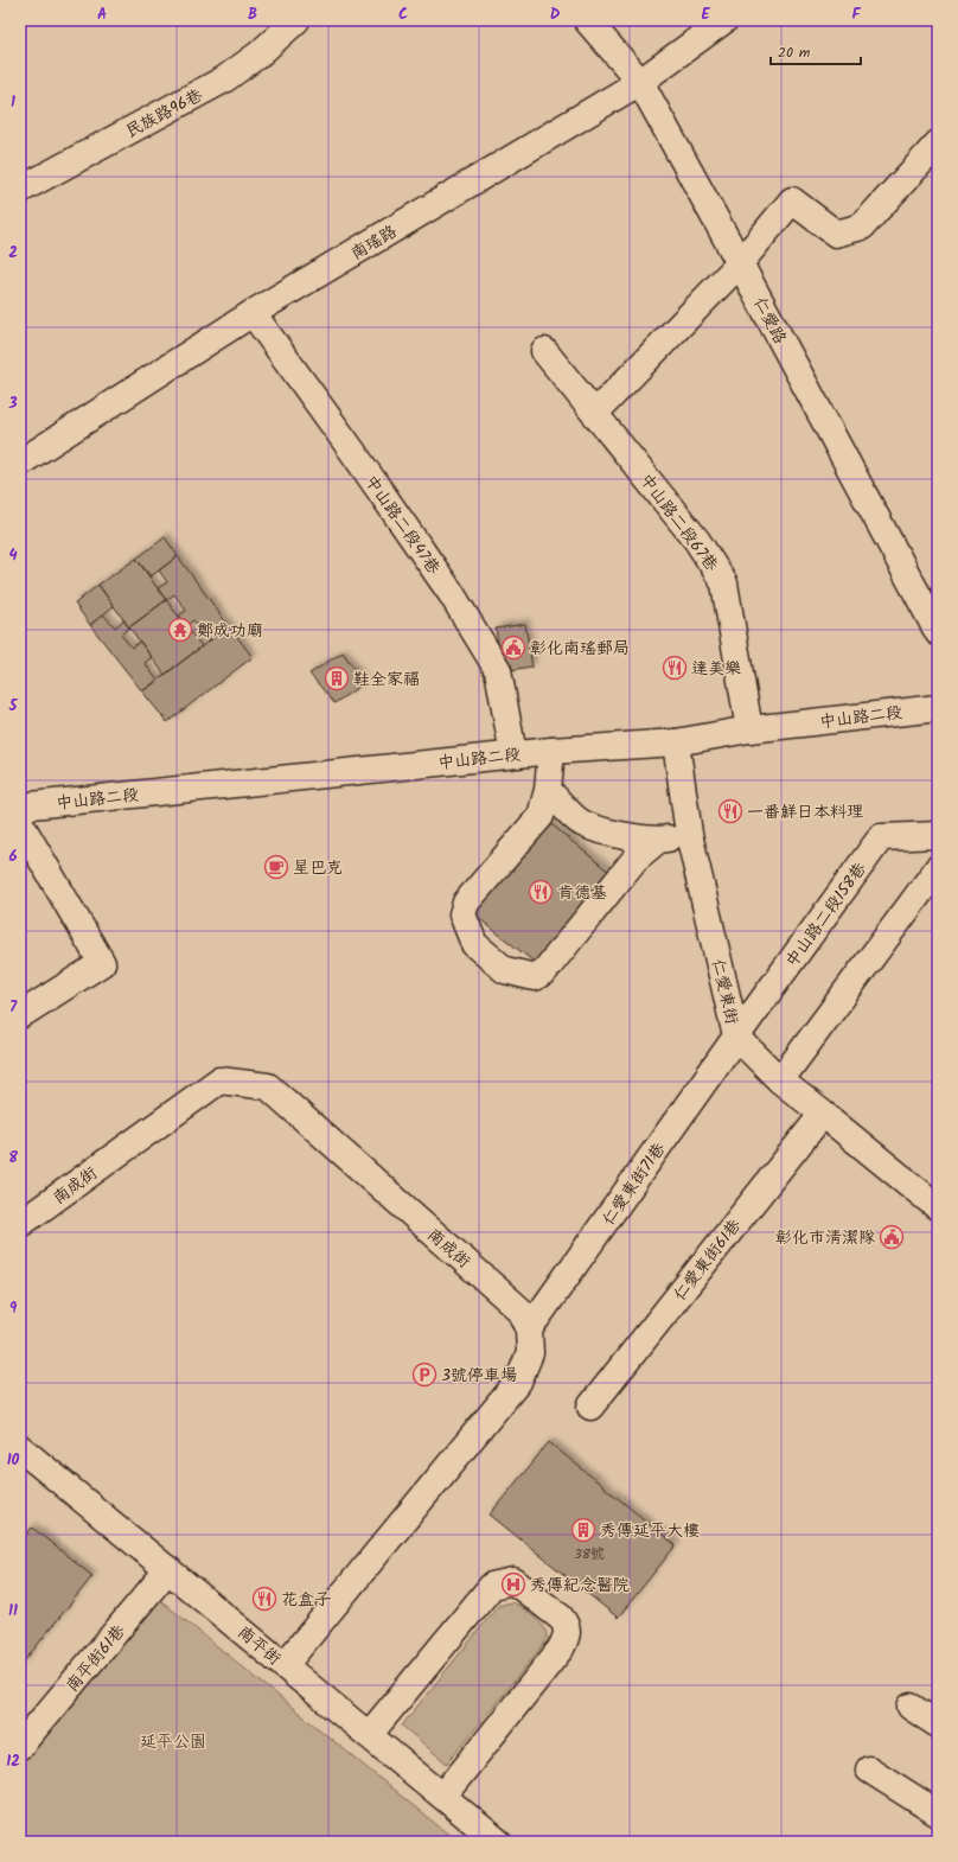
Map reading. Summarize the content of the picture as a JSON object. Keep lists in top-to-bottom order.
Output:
{
  "streets": {
    "street": [
      "民族路96巷",
      "南瑤路",
      "仁愛路",
      "中山路二段67巷",
      "中山路二段47巷",
      "中山路二段",
      "中山路二段158巷",
      "仁愛東街",
      "仁愛東街71巷",
      "南成街",
      "仁愛東街61巷",
      "南平街",
      "南平街61巷"
    ]
  },
  "crossings": [
    ["南瑤路", "仁愛路"],
    ["南瑤路", "中山路二段47巷"],
    ["中山路二段67巷", "中山路二段"],
    ["中山路二段47巷", "中山路二段"],
    ["中山路二段", "仁愛東街"],
    ["中山路二段158巷", "仁愛東街"],
    ["中山路二段158巷", "仁愛東街71巷"],
    ["仁愛東街", "仁愛東街71巷"],
    ["仁愛東街", "仁愛東街61巷"],
    ["仁愛東街71巷", "南成街"],
    ["南成街", "南平街"],
    ["南平街", "南平街61巷"]
  ],
  "parks": ["延平公園"],
  "places": {
    "temple": ["鄭成功廟"],
    "public building": ["彰化南瑤郵局", "彰化市清潔隊"],
    "restaurant": [
      "達美樂",
      "一番鮮日本料理",
      "肯德基",
      "花盒子"
    ],
    "building": ["鞋全家福", "秀傳延平大樓"],
    "cafe": ["星巴克"],
    "parking": ["3號停車場"],
    "hospital": ["秀傳紀念醫院"]
  },
  "house_numbers": ["38號"],
  "scale_bar": "20 m",
  "grid": {
    "columns": [
      "A",
      "B",
      "C",
      "D",
      "E",
      "F"
    ],
    "rows": [
      "1",
      "2",
      "3",
      "4",
      "5",
      "6",
      "7",
      "8",
      "9",
      "10",
      "11",
      "12"
    ]
  }
}
